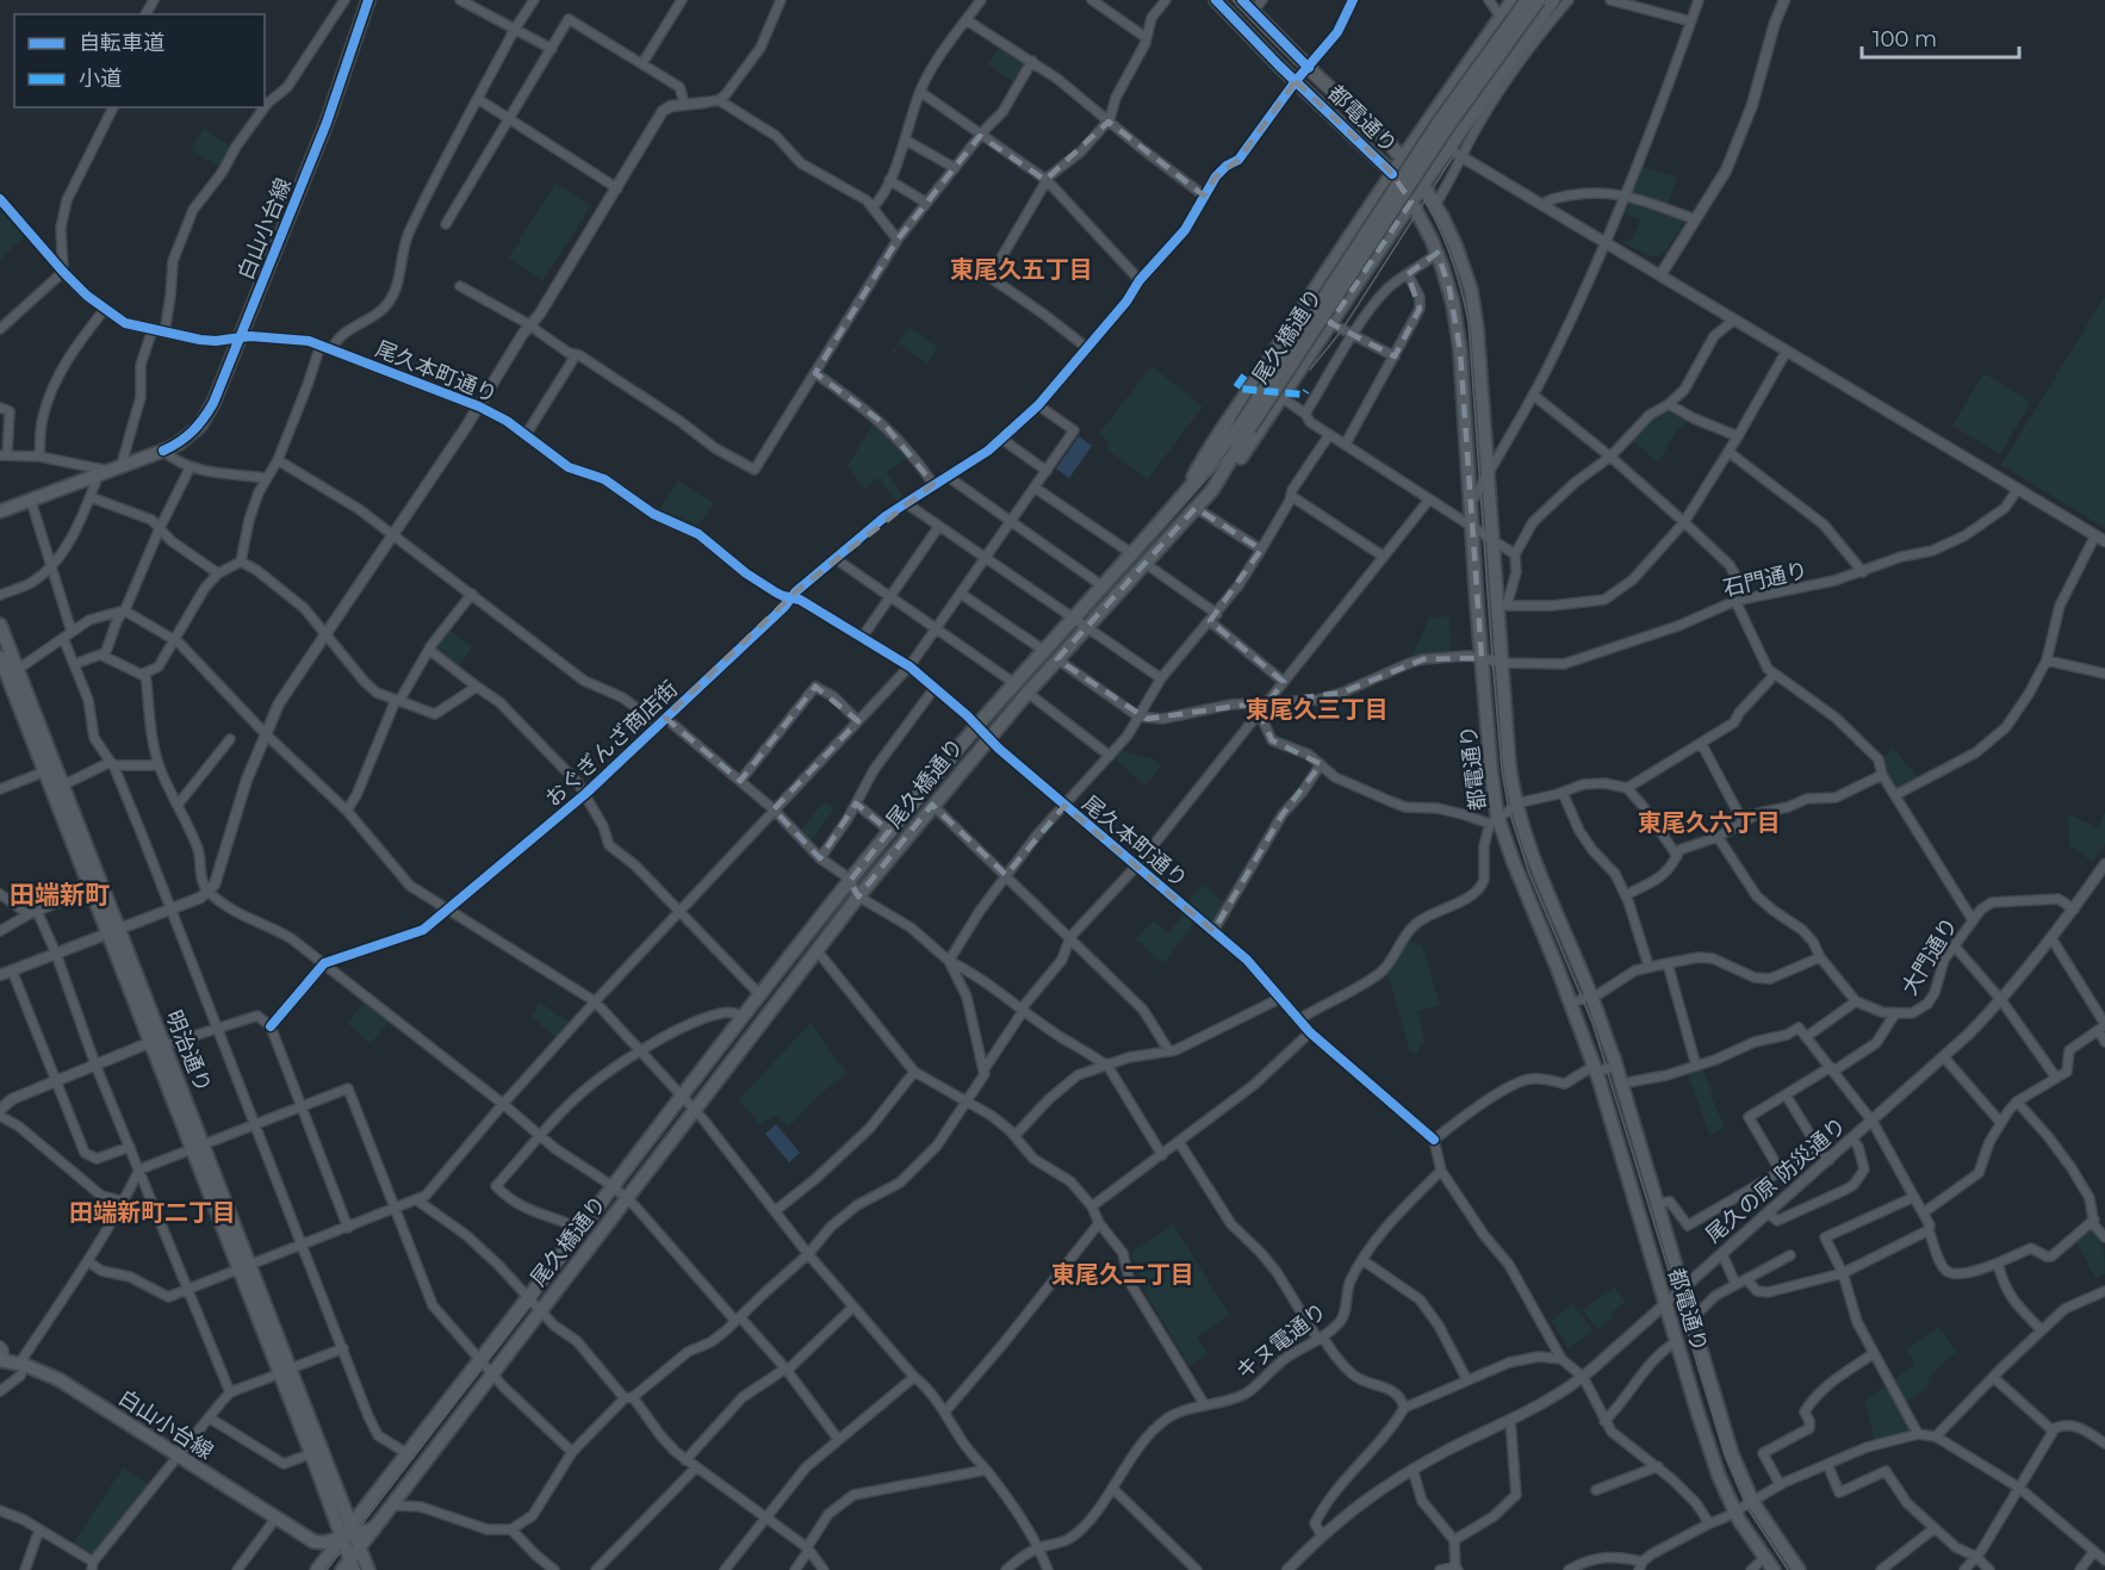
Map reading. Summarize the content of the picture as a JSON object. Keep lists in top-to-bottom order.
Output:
{
  "streets": {
    "main road": [
      "都電通り",
      "白山小台線",
      "尾久橋通り",
      "明治通り"
    ],
    "street": [
      "尾久本町通り",
      "石門通り",
      "おぐぎんざ商店街",
      "大門通り",
      "尾久の原 防災通り",
      "キヌ電通り"
    ]
  },
  "crossings": [
    ["都電通り", "石門通り"],
    ["都電通り", "おぐぎんざ商店街"],
    ["都電通り", "尾久の原 防災通り"],
    ["白山小台線", "尾久橋通り"],
    ["白山小台線", "尾久本町通り"],
    ["白山小台線", "明治通り"],
    ["尾久橋通り", "尾久本町通り"],
    ["尾久橋通り", "明治通り"],
    ["尾久本町通り", "おぐぎんざ商店街"],
    ["大門通り", "尾久の原 防災通り"]
  ],
  "districts": [
    "東尾久五丁目",
    "東尾久三丁目",
    "東尾久六丁目",
    "田端新町",
    "田端新町二丁目",
    "東尾久二丁目"
  ],
  "legend": ["自転車道", "小道"],
  "scale_bar": "100 m"
}
